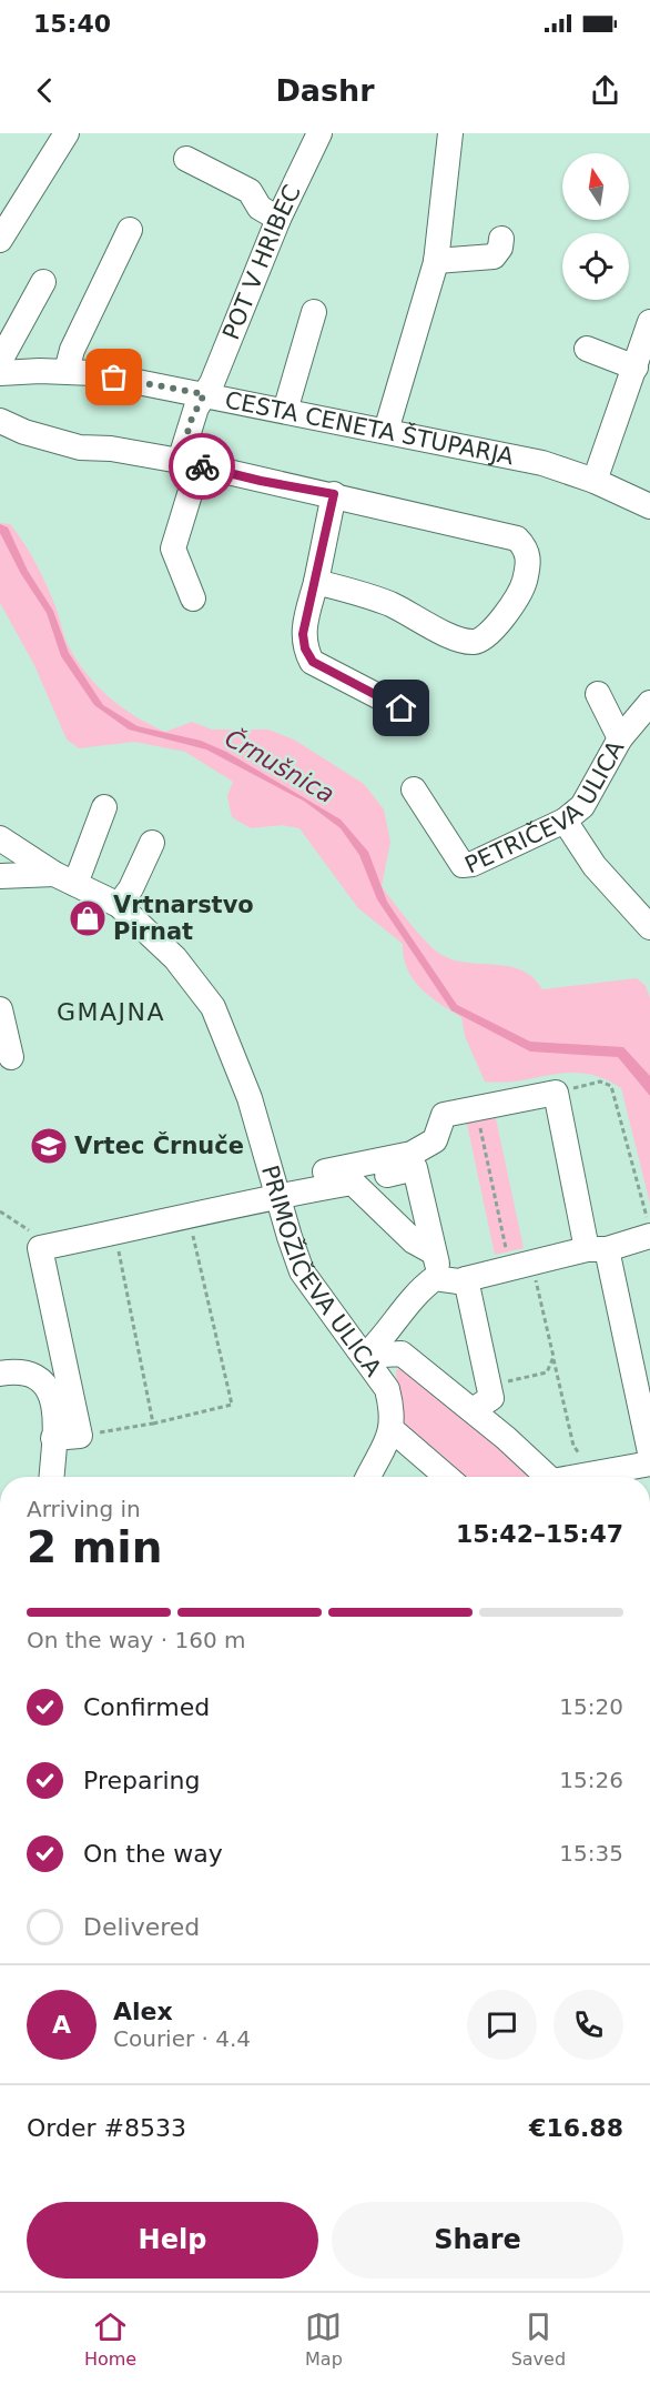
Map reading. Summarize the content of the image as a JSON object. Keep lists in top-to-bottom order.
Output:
{
  "streets": {
    "street": [
      "POT V HRIBEC",
      "CESTA CENETA ŠTUPARJA",
      "PETRIČEVA ULICA",
      "PRIMOŽIČEVA ULICA"
    ]
  },
  "crossings": [
    ["POT V HRIBEC", "CESTA CENETA ŠTUPARJA"]
  ],
  "districts": ["GMAJNA"],
  "water": ["Črnušnica"],
  "places": {
    "shop": ["Vrtnarstvo Pirnat"],
    "school or university": ["Vrtec Črnuče"]
  },
  "north": "top",
  "page": {
    "status": "15:40",
    "header": "Dashr",
    "heading": ["2 min", "Arriving in", "15:42–15:47"],
    "panel": [
      "Alex",
      "Courier · 4.4",
      "Order #8533",
      "€16.88"
    ],
    "bar": "On the way · 160 m",
    "list": [
      ["Confirmed", "15:20"],
      ["Preparing", "15:26"],
      ["On the way", "15:35"],
      "Delivered"
    ],
    "round": "A",
    "buttons": ["Help", "Share"],
    "tabs": ["Home", "Map", "Saved"]
  }
}
